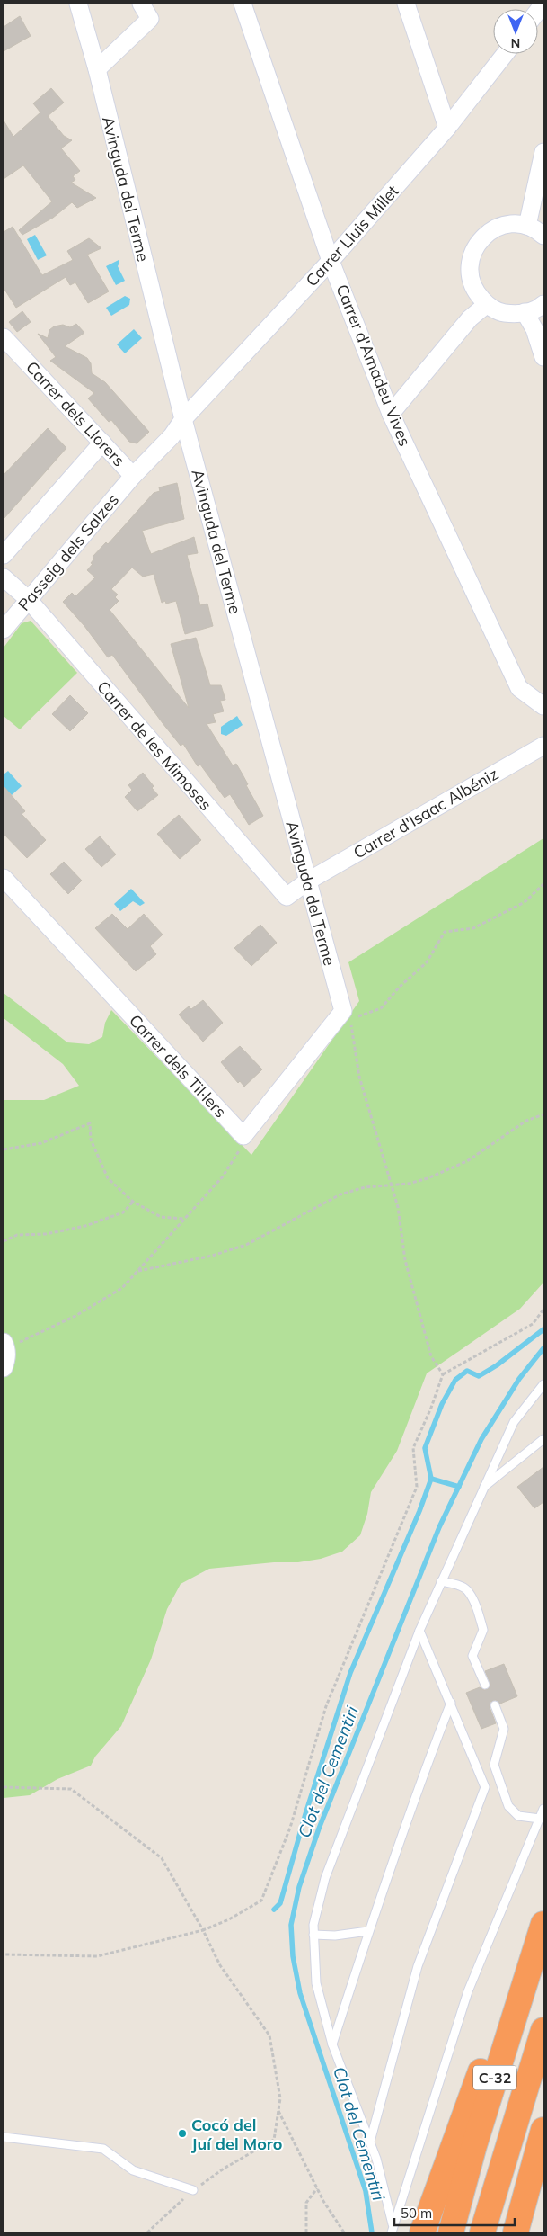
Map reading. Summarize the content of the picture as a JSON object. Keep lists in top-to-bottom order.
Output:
{
  "streets": {
    "highway": ["C-32"],
    "street": [
      "Avinguda del Terme",
      "Carrer Lluis Millet",
      "Carrer d'Amadeu Vives",
      "Carrer dels Llorers",
      "Passeig dels Salzes",
      "Carrer de les Mimoses",
      "Carrer d'Isaac Albéniz",
      "Carrer dels Til·lers"
    ]
  },
  "crossings": [
    ["Avinguda del Terme", "Carrer Lluis Millet"],
    ["Avinguda del Terme", "Carrer dels Llorers"],
    ["Avinguda del Terme", "Carrer de les Mimoses"],
    ["Avinguda del Terme", "Carrer d'Isaac Albéniz"],
    ["Carrer Lluis Millet", "Carrer d'Amadeu Vives"],
    ["Carrer Lluis Millet", "Carrer dels Llorers"],
    ["Carrer dels Llorers", "Passeig dels Salzes"],
    ["Passeig dels Salzes", "Carrer de les Mimoses"],
    ["Carrer de les Mimoses", "Carrer d'Isaac Albéniz"]
  ],
  "water": ["Clot del Cementiri"],
  "places": ["Cocó del Juí del Moro"],
  "scale_bar": "50 m",
  "north": "bottom"
}
